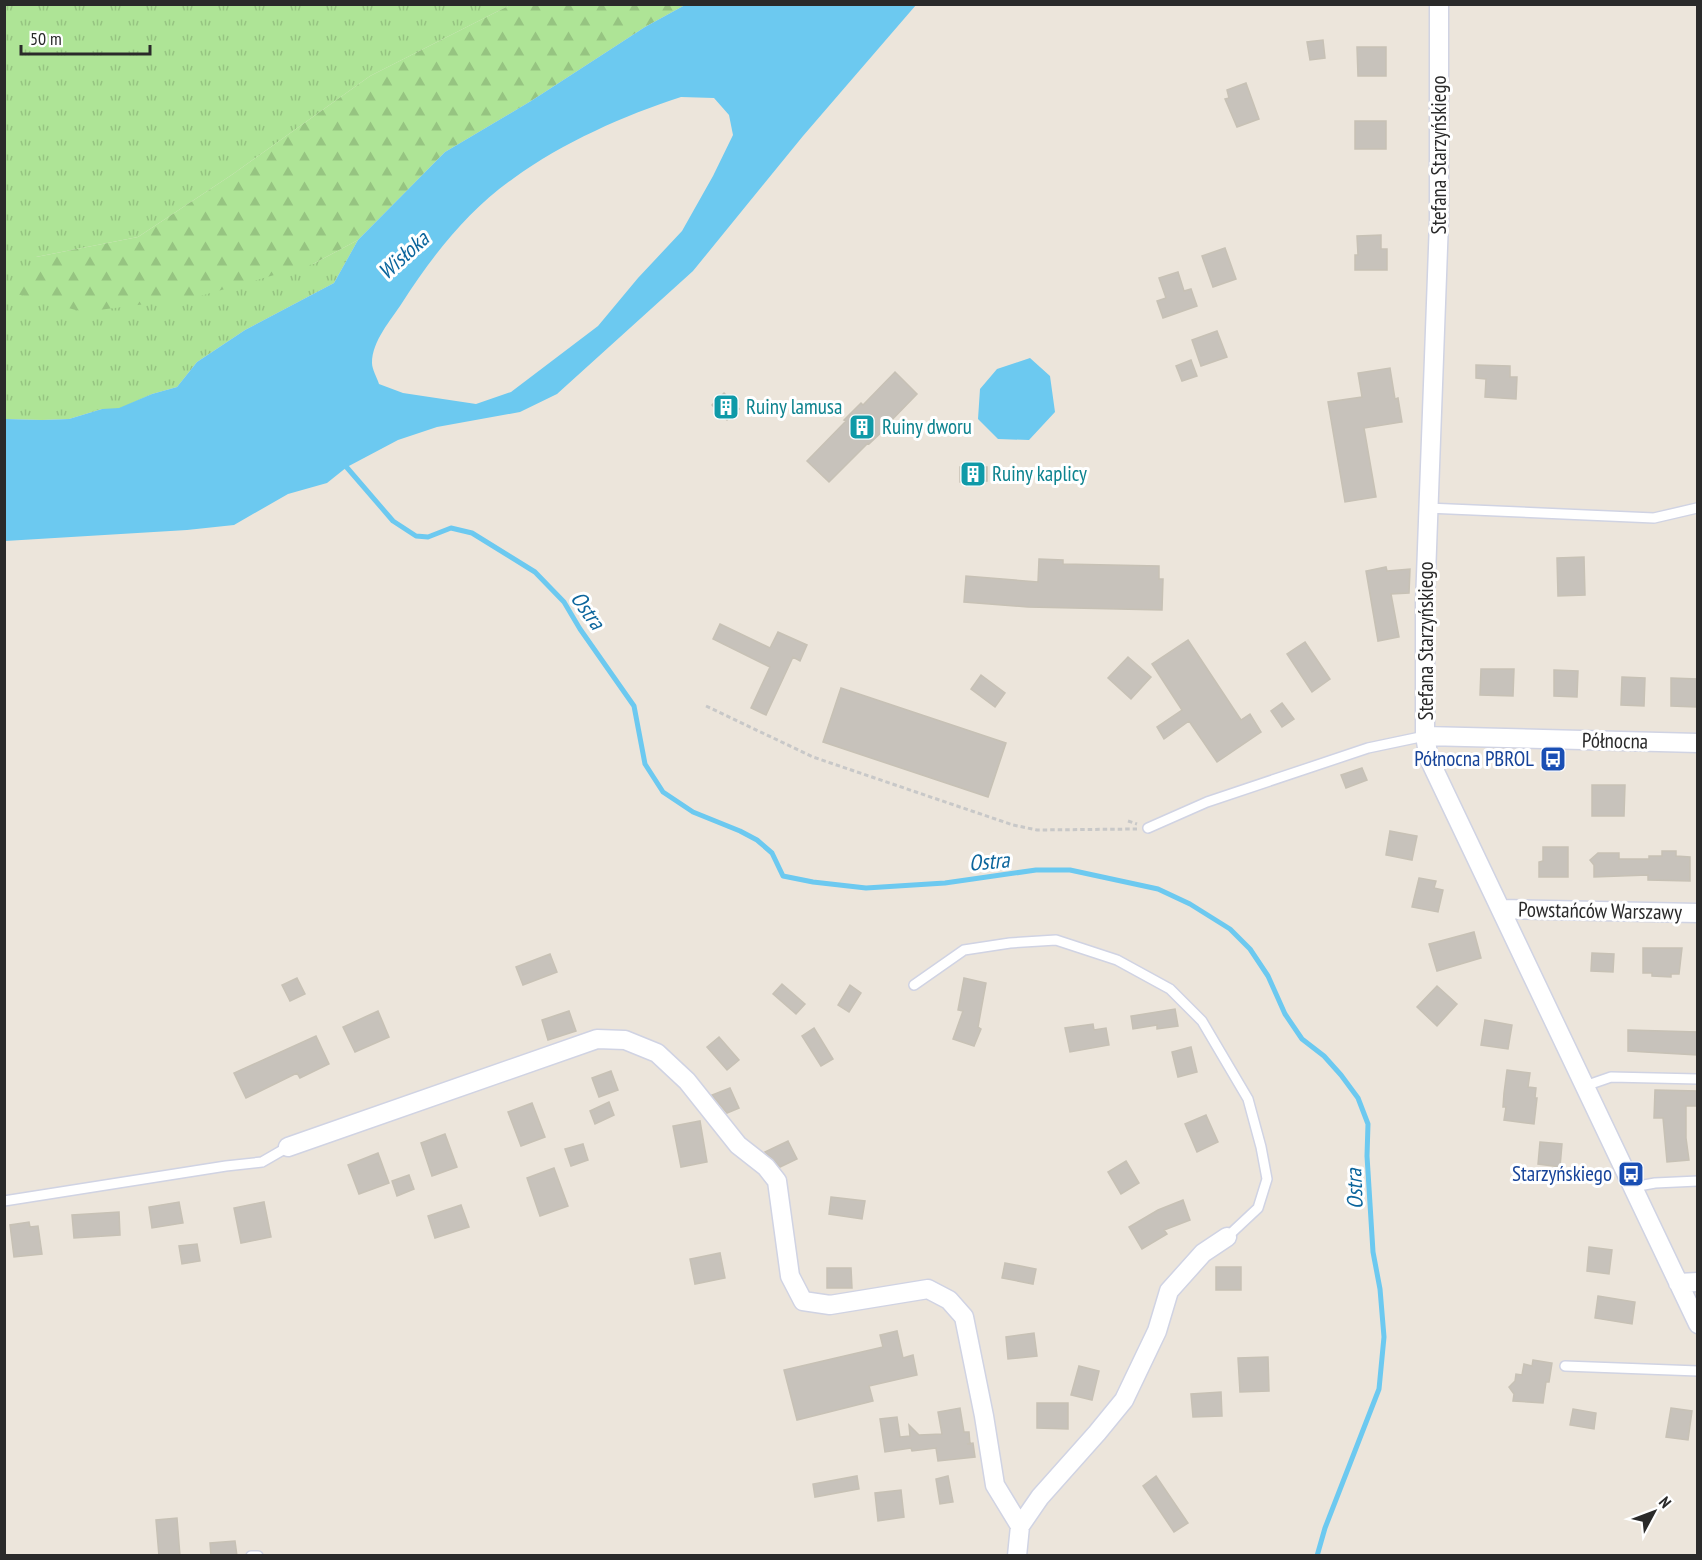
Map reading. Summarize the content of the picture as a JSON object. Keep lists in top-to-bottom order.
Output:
{
  "streets": {
    "street": ["Stefana Starzyńskiego", "Północna", "Powstańców Warszawy"]
  },
  "crossings": [
    ["Stefana Starzyńskiego", "Północna"],
    ["Stefana Starzyńskiego", "Powstańców Warszawy"]
  ],
  "water": ["Wisłoka", "Ostra"],
  "places": {
    "building": ["Ruiny lamusa", "Ruiny dworu", "Ruiny kaplicy"],
    "bus stop": ["Północna PBROL", "Starzyńskiego"]
  },
  "scale_bar": "50 m",
  "north": "top right"
}
